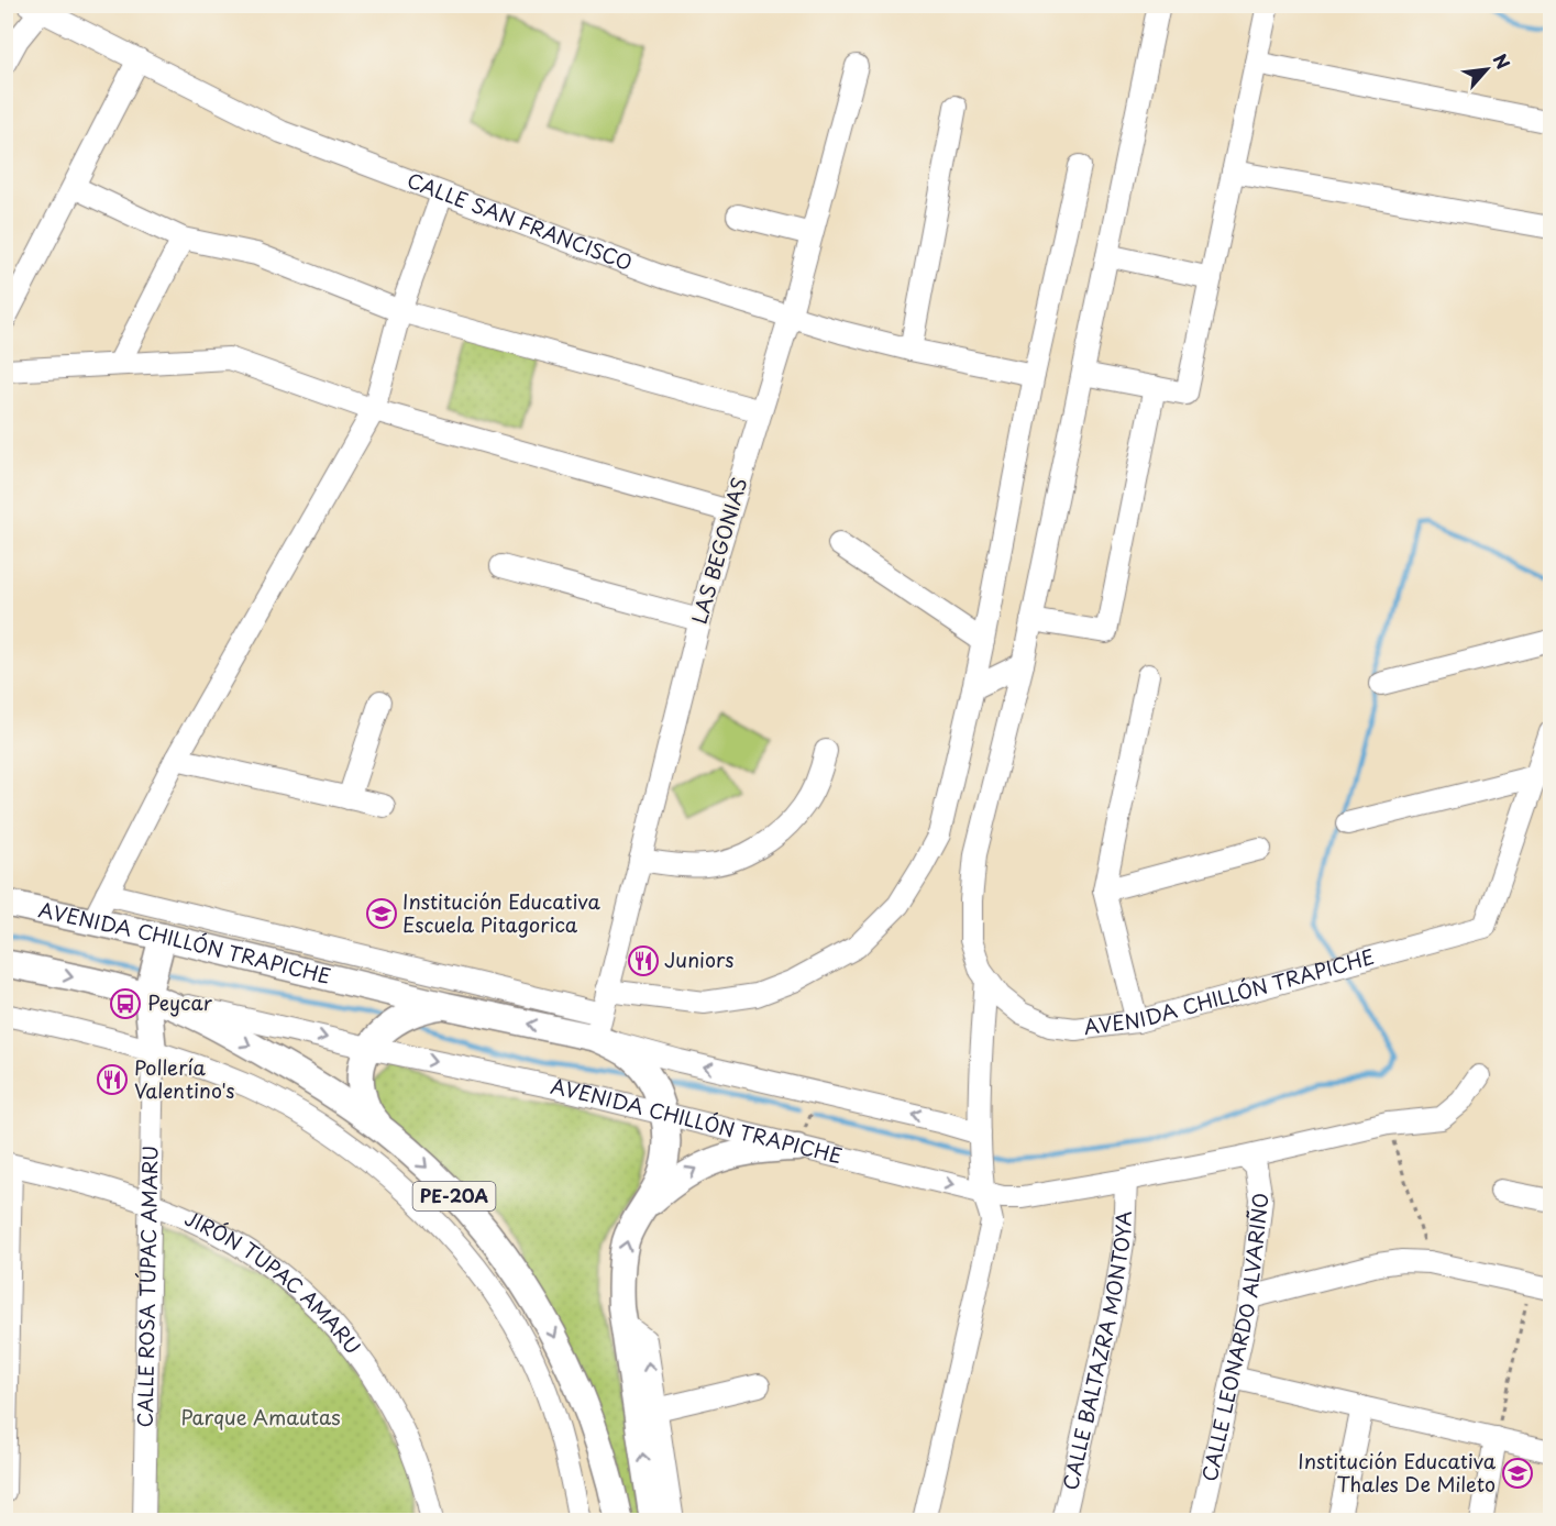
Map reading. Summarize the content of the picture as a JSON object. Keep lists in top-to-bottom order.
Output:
{
  "streets": {
    "main road": ["AVENIDA CHILLÓN TRAPICHE", "PE-20A"],
    "street": [
      "CALLE SAN FRANCISCO",
      "LAS BEGONIAS",
      "CALLE ROSA TÚPAC AMARU",
      "JIRÓN TUPAC AMARU",
      "CALLE LEONARDO ALVARIÑO",
      "CALLE BALTAZRA MONTOYA"
    ]
  },
  "crossings": [
    ["CALLE SAN FRANCISCO", "LAS BEGONIAS"],
    ["LAS BEGONIAS", "AVENIDA CHILLÓN TRAPICHE"],
    ["AVENIDA CHILLÓN TRAPICHE", "PE-20A"],
    ["AVENIDA CHILLÓN TRAPICHE", "CALLE LEONARDO ALVARIÑO"],
    ["AVENIDA CHILLÓN TRAPICHE", "CALLE BALTAZRA MONTOYA"],
    ["CALLE ROSA TÚPAC AMARU", "JIRÓN TUPAC AMARU"]
  ],
  "parks": ["Parque Amautas"],
  "places": {
    "school or university": ["Institución Educativa Escuela Pitagorica", "Institución Educativa Thales De Mileto"],
    "restaurant": ["Juniors", "Pollería Valentino's"],
    "bus stop": ["Peycar"]
  },
  "north": "top right"
}
